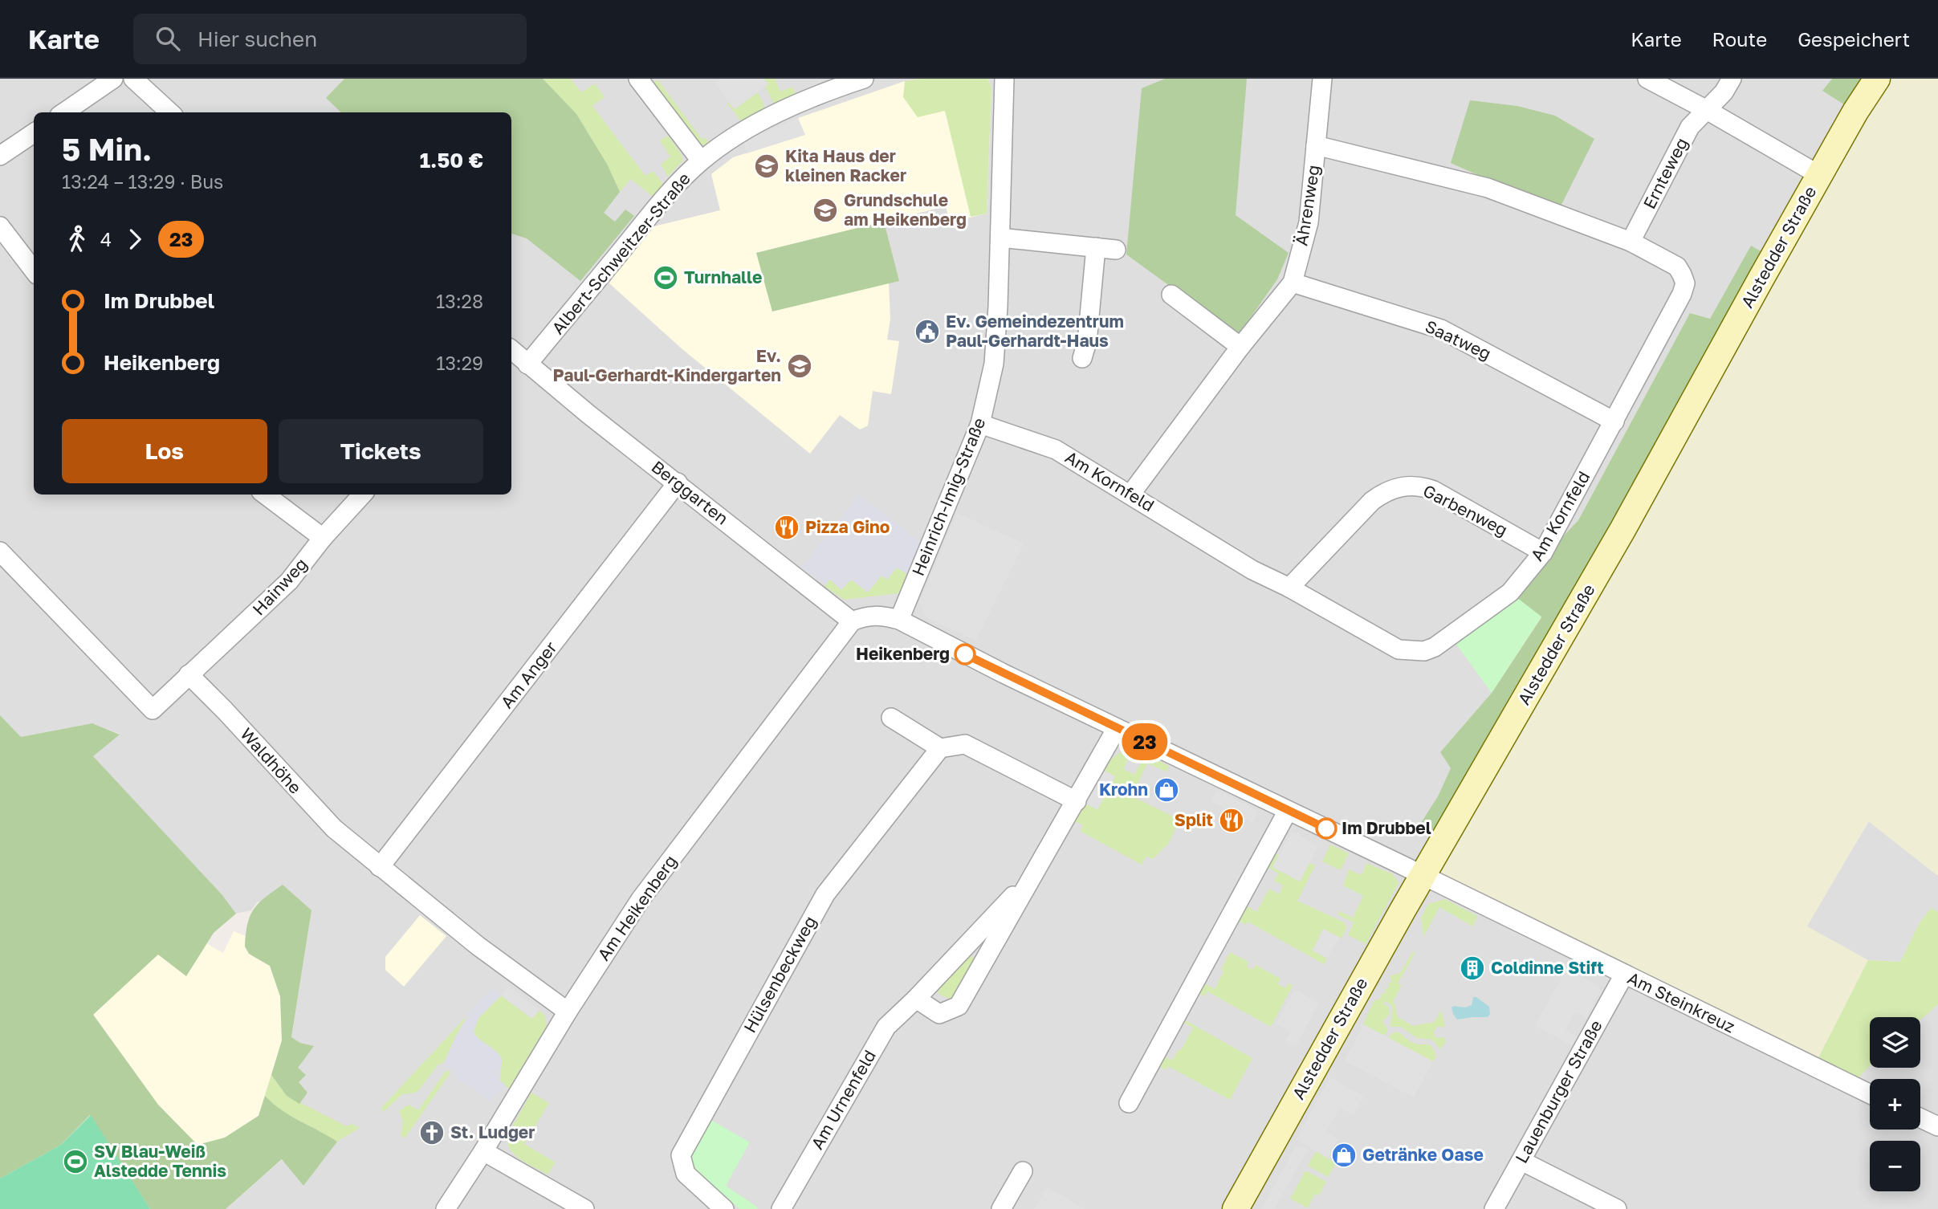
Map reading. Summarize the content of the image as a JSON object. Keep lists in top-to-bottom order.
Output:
{
  "streets": {
    "street": [
      "Ernteweg",
      "Ährenweg",
      "Alstedder Straße",
      "Albert-Schweitzer-Straße",
      "Saatweg",
      "Am Kornfeld",
      "Berggarten",
      "Heinrich-Imig-Straße",
      "Garbenweg",
      "Hainweg",
      "Am Anger",
      "Waldhöhe",
      "Am Heikenberg",
      "Hülsenbeckweg",
      "Am Steinkreuz",
      "Lauenburger Straße",
      "Am Urnenfeld"
    ]
  },
  "crossings": [
    ["Ernteweg", "Am Kornfeld"],
    ["Ährenweg", "Saatweg"],
    ["Ährenweg", "Am Kornfeld"],
    ["Alstedder Straße", "Am Steinkreuz"],
    ["Albert-Schweitzer-Straße", "Berggarten"],
    ["Saatweg", "Am Kornfeld"],
    ["Am Kornfeld", "Heinrich-Imig-Straße"],
    ["Am Kornfeld", "Garbenweg"],
    ["Berggarten", "Am Anger"],
    ["Berggarten", "Am Heikenberg"],
    ["Hainweg", "Waldhöhe"],
    ["Am Anger", "Waldhöhe"],
    ["Waldhöhe", "Am Heikenberg"],
    ["Am Steinkreuz", "Lauenburger Straße"]
  ],
  "places": {
    "school or university": ["Kita Haus der kleinen Racker", "Grundschule am Heikenberg", "Ev. Paul-Gerhardt-Kindergarten"],
    "sports": ["Turnhalle", "SV Blau-Weiß Alstedde Tennis"],
    "public building": ["Ev. Gemeindezentrum Paul-Gerhardt-Haus"],
    "restaurant": ["Pizza Gino", "Split"],
    "other": ["Heikenberg", "Im Drubbel"],
    "shop": ["Krohn", "Getränke Oase"],
    "building": ["Coldinne Stift"],
    "church": ["St. Ludger"]
  },
  "lines": ["bus line 23"],
  "page": {
    "header": "Karte",
    "search": "Hier suchen",
    "nav": ["Karte", "Route", "Gespeichert"],
    "on_map": "23",
    "heading": ["5 Min.", "13:24 – 13:29 · Bus", "1.50 €"],
    "legs": ["4", "23"],
    "list": [
      {
        "name": "Im Drubbel",
        "value": "13:28"
      },
      {
        "name": "Heikenberg",
        "value": "13:29"
      }
    ],
    "buttons": ["Los", "Tickets"],
    "map_buttons": ["+", "−"]
  }
}
